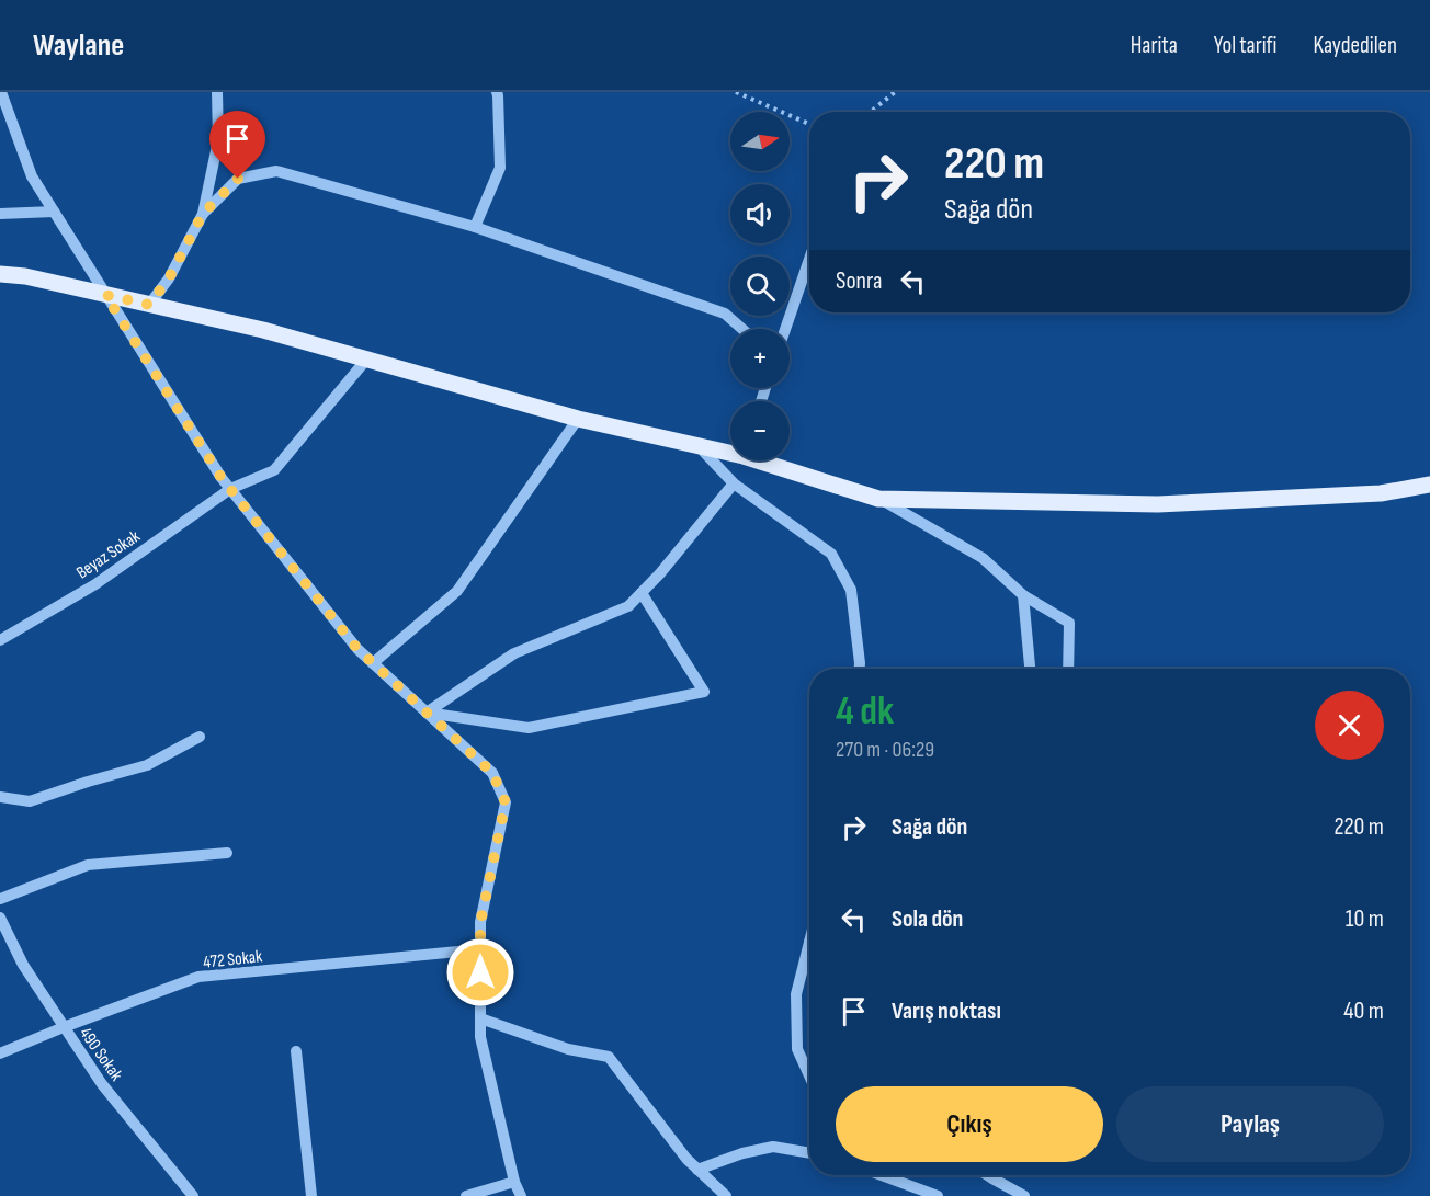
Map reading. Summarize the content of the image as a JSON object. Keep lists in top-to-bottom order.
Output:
{
  "streets": {
    "street": ["Beyaz Sokak", "472 Sokak", "490 Sokak"]
  },
  "crossings": [
    ["472 Sokak", "490 Sokak"]
  ],
  "north": "right",
  "page": {
    "header": "Waylane",
    "nav": ["Harita", "Yol tarifi", "Kaydedilen"],
    "map_buttons": ["+", "−"],
    "turn": ["220 m", "Sağa dön"],
    "then": "Sonra",
    "heading": ["4 dk", "270 m · 06:29"],
    "list": [
      {
        "name": "Sağa dön",
        "value": "220 m"
      },
      {
        "name": "Sola dön",
        "value": "10 m"
      },
      {
        "name": "Varış noktası",
        "value": "40 m"
      }
    ],
    "buttons": ["Çıkış", "Paylaş"]
  }
}
